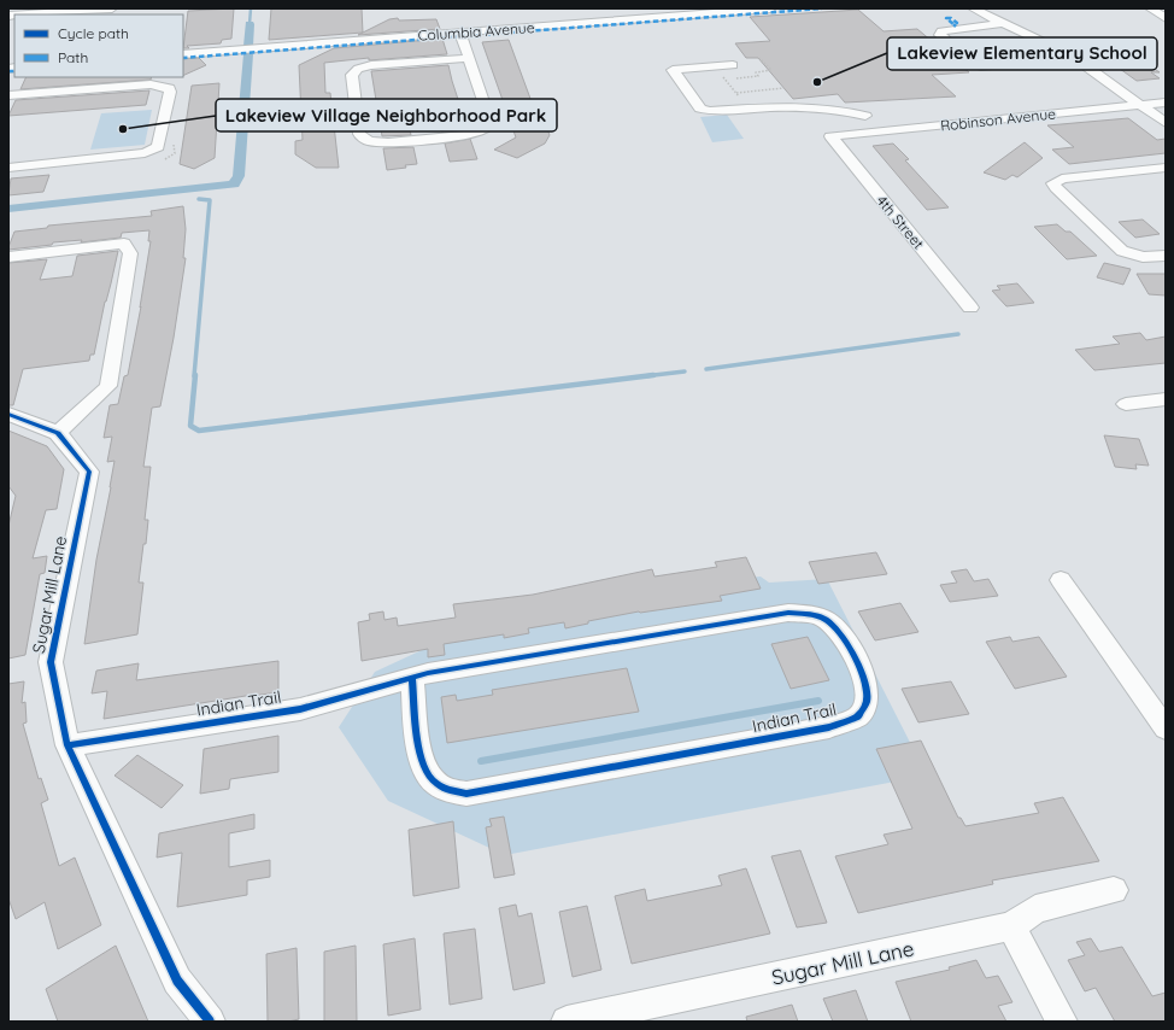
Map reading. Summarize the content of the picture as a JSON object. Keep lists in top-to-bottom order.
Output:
{
  "streets": {
    "street": [
      "Columbia Avenue",
      "Robinson Avenue",
      "4th Street",
      "Sugar Mill Lane",
      "Indian Trail"
    ]
  },
  "crossings": [
    ["Robinson Avenue", "4th Street"],
    ["Sugar Mill Lane", "Indian Trail"]
  ],
  "places": ["Lakeview Elementary School", "Lakeview Village Neighborhood Park"],
  "legend": ["Cycle path", "Path"]
}
